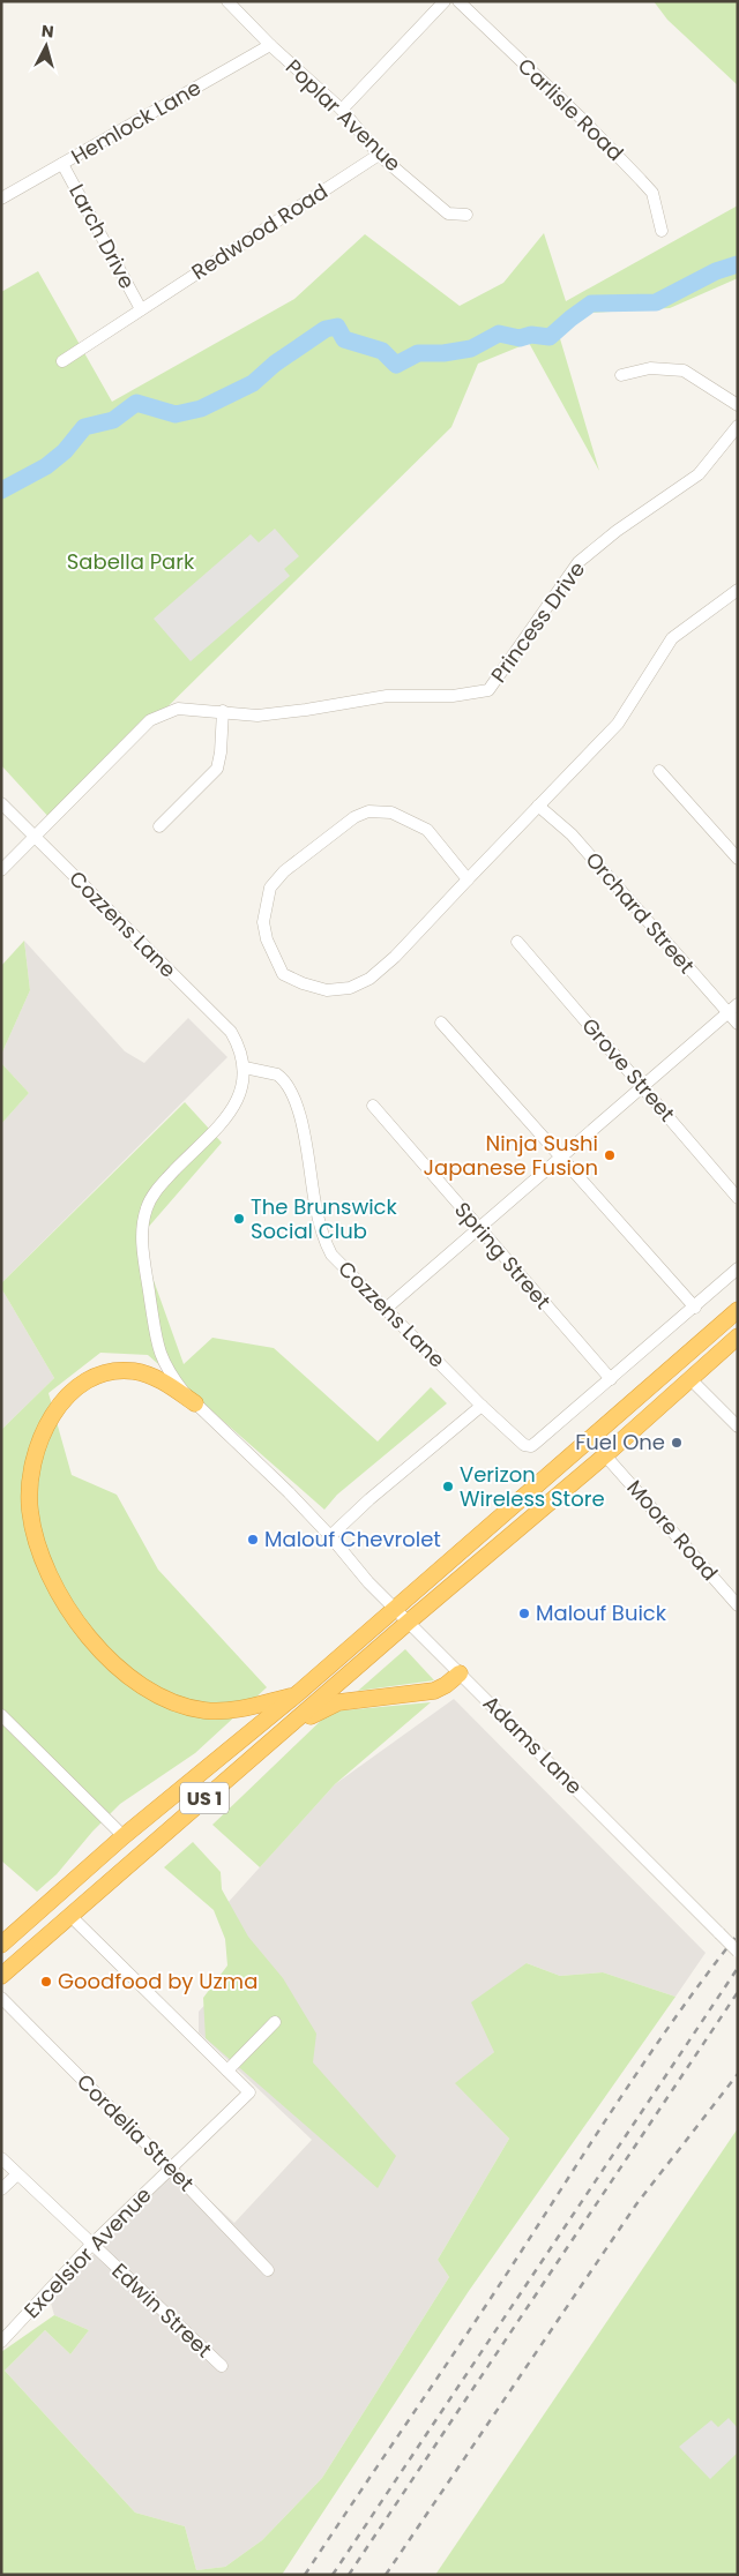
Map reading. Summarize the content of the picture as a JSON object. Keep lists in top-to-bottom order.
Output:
{
  "streets": {
    "highway": ["US 1"],
    "street": [
      "Carlisle Road",
      "Poplar Avenue",
      "Hemlock Lane",
      "Redwood Road",
      "Larch Drive",
      "Princess Drive",
      "Orchard Street",
      "Cozzens Lane",
      "Grove Street",
      "Spring Street",
      "Moore Road",
      "Adams Lane",
      "Cordelia Street",
      "Excelsior Avenue",
      "Edwin Street"
    ]
  },
  "crossings": [
    ["Poplar Avenue", "Hemlock Lane"],
    ["Poplar Avenue", "Redwood Road"],
    ["Hemlock Lane", "Larch Drive"],
    ["Redwood Road", "Larch Drive"],
    ["Cozzens Lane", "Spring Street"],
    ["Cozzens Lane", "Adams Lane"],
    ["Moore Road", "US 1"],
    ["Adams Lane", "US 1"],
    ["Cordelia Street", "Excelsior Avenue"],
    ["Excelsior Avenue", "Edwin Street"]
  ],
  "parks": ["Sabella Park"],
  "places": [
    "Ninja Sushi Japanese Fusion",
    "The Brunswick Social Club",
    "Fuel One",
    "Verizon Wireless Store",
    "Malouf Chevrolet",
    "Malouf Buick",
    "Goodfood by Uzma"
  ],
  "north": "top"
}
